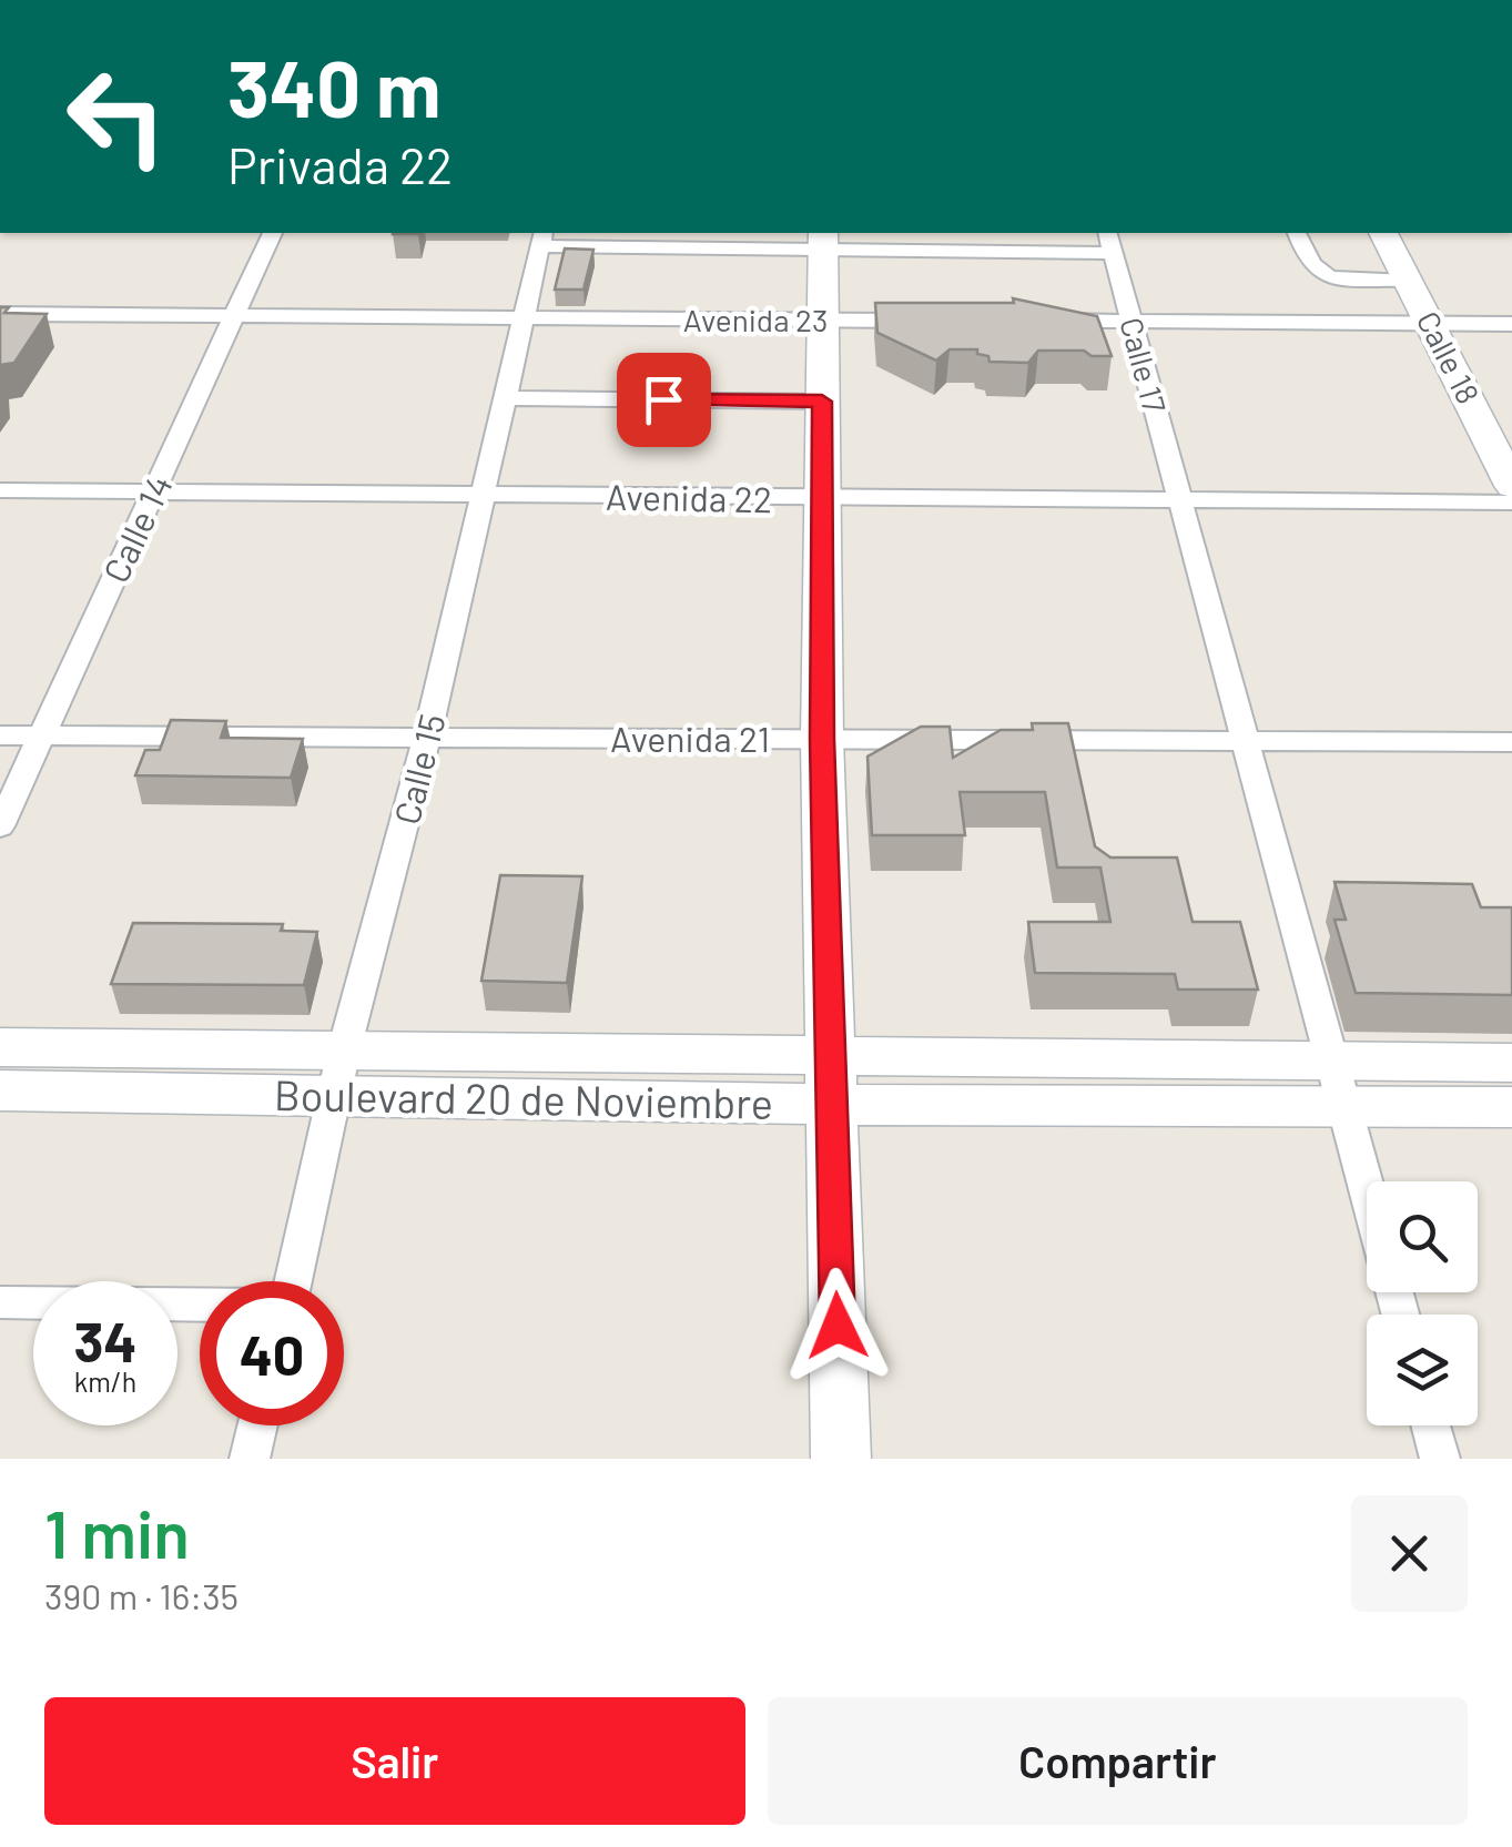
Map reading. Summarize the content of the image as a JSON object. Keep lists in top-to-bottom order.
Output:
{
  "streets": {
    "street": [
      "Avenida 23",
      "Calle 18",
      "Calle 17",
      "Avenida 22",
      "Calle 14",
      "Avenida 21",
      "Calle 15",
      "Boulevard 20 de Noviembre"
    ]
  },
  "crossings": [
    ["Avenida 23", "Calle 14"],
    ["Avenida 23", "Calle 15"],
    ["Calle 17", "Avenida 22"],
    ["Calle 17", "Avenida 21"],
    ["Calle 17", "Boulevard 20 de Noviembre"],
    ["Avenida 22", "Calle 14"],
    ["Avenida 22", "Calle 15"],
    ["Calle 14", "Avenida 21"],
    ["Avenida 21", "Calle 15"],
    ["Calle 15", "Boulevard 20 de Noviembre"]
  ],
  "page": {
    "turn": ["340 m", "Privada 22"],
    "speed": "34 km/h",
    "limit": "40",
    "heading": ["1 min", "390 m · 16:35"],
    "buttons": ["Salir", "Compartir"]
  }
}
